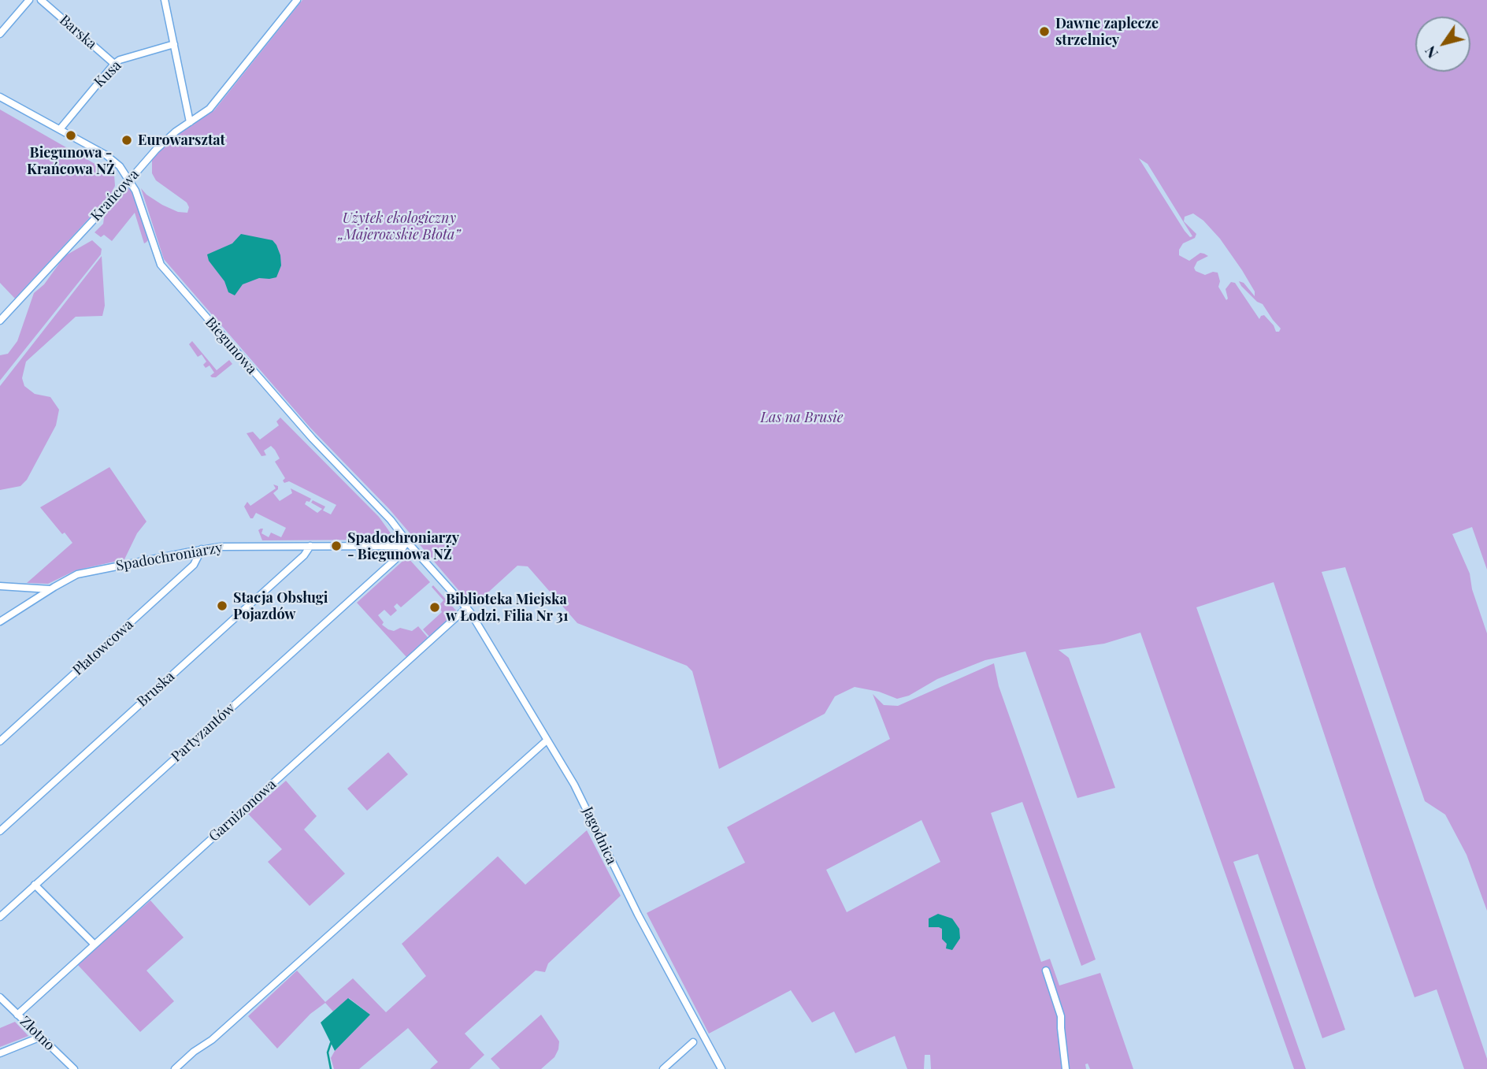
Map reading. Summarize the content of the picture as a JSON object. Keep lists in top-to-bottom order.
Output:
{
  "streets": {
    "street": [
      "Barska",
      "Kusa",
      "Krańcowa",
      "Biegunowa",
      "Spadochroniarzy",
      "Płatowcowa",
      "Bruska",
      "Partyzantów",
      "Garnizonowa",
      "Jagodnica",
      "Złotno"
    ]
  },
  "crossings": [
    ["Barska", "Kusa"],
    ["Kusa", "Biegunowa"],
    ["Krańcowa", "Biegunowa"],
    ["Biegunowa", "Spadochroniarzy"],
    ["Biegunowa", "Partyzantów"],
    ["Biegunowa", "Garnizonowa"],
    ["Biegunowa", "Jagodnica"],
    ["Spadochroniarzy", "Płatowcowa"],
    ["Spadochroniarzy", "Bruska"],
    ["Spadochroniarzy", "Partyzantów"],
    ["Garnizonowa", "Jagodnica"],
    ["Garnizonowa", "Złotno"]
  ],
  "parks": ["Użytek ekologiczny „Majerowskie Błota”", "Las na Brusie"],
  "places": [
    "Dawne zaplecze strzelnicy",
    "Biegunowa - Krańcowa NŻ",
    "Eurowarsztat",
    "Spadochroniarzy - Biegunowa NŻ",
    "Stacja Obsługi Pojazdów",
    "Biblioteka Miejska w Łodzi, Filia Nr 31"
  ],
  "north": "bottom left"
}
